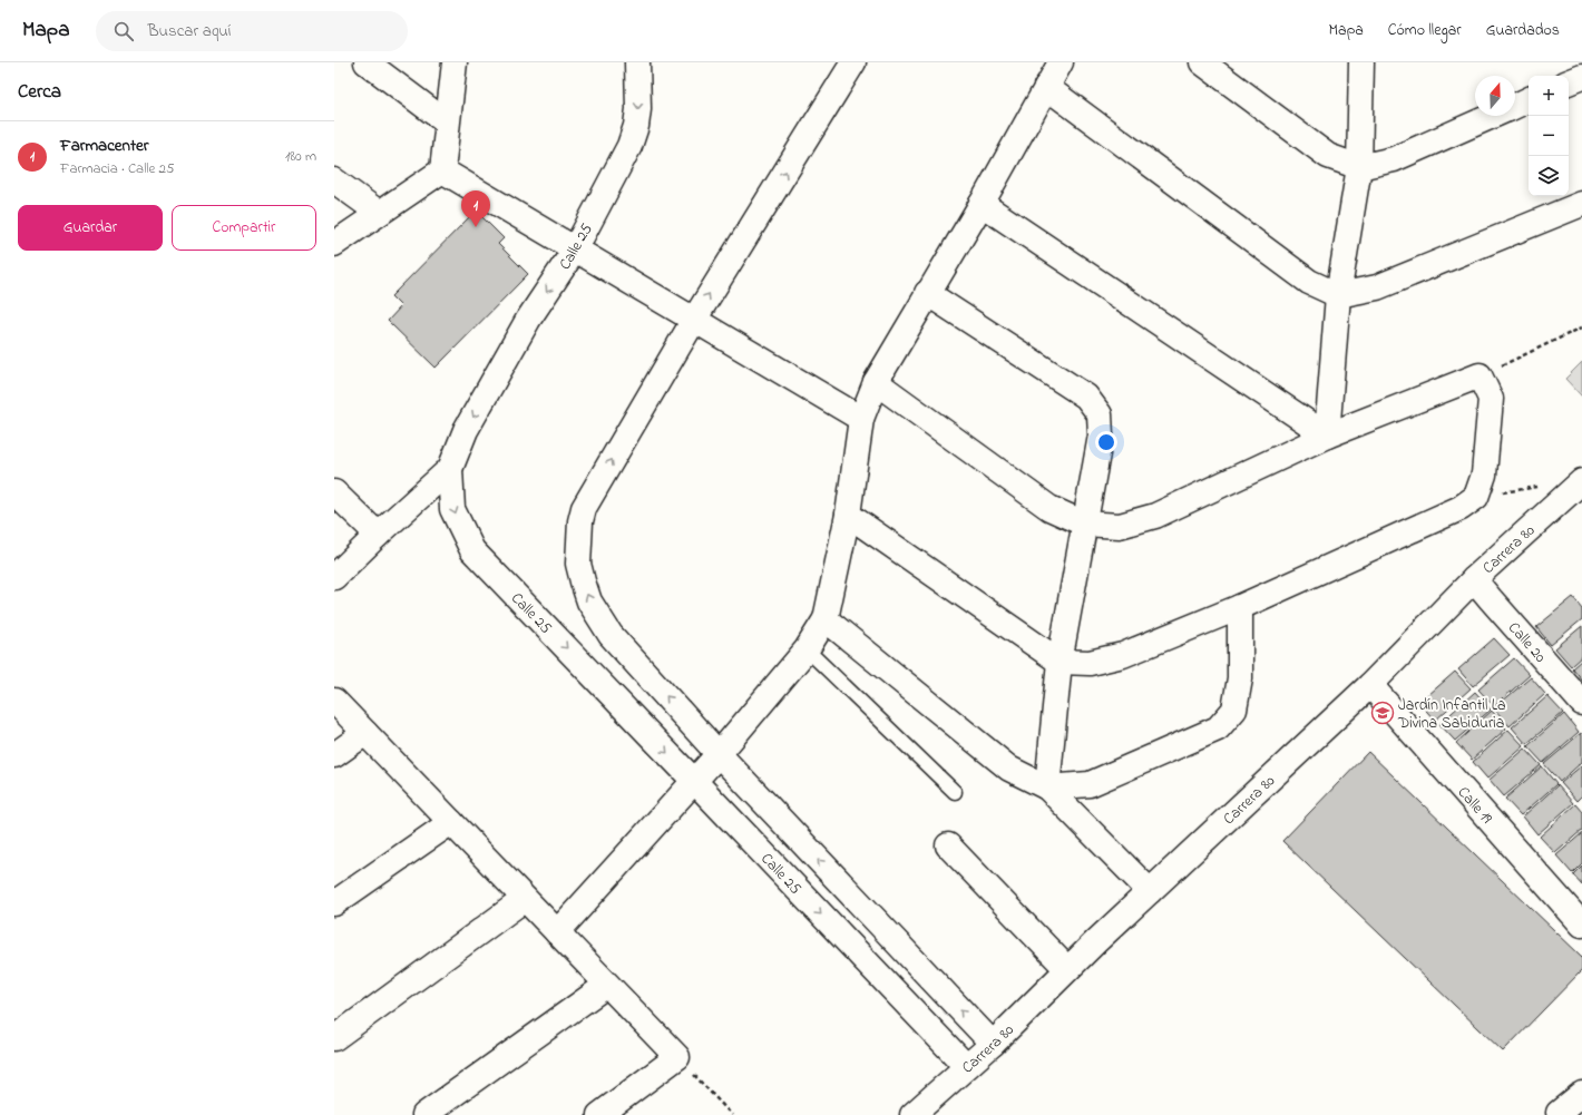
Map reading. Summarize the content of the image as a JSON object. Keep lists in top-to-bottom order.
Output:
{
  "streets": {
    "street": [
      "Calle 25",
      "Carrera 80",
      "Calle 20",
      "Calle 19"
    ]
  },
  "crossings": [
    ["Calle 25", "Carrera 80"],
    ["Carrera 80", "Calle 20"],
    ["Carrera 80", "Calle 19"]
  ],
  "places": {
    "school or university": ["Jardín Infantil La Divina Sabiduria"]
  },
  "north": "top",
  "page": {
    "header": "Mapa",
    "search": "Buscar aquí",
    "nav": ["Mapa", "Cómo llegar", "Guardados"],
    "heading": "Cerca",
    "map_buttons": ["+", "−"],
    "list": [
      {
        "mark": "1",
        "name": "Farmacenter",
        "note": "Farmacia · Calle 25",
        "value": "180 m"
      }
    ],
    "pins": "1",
    "buttons": ["Guardar", "Compartir"]
  }
}
